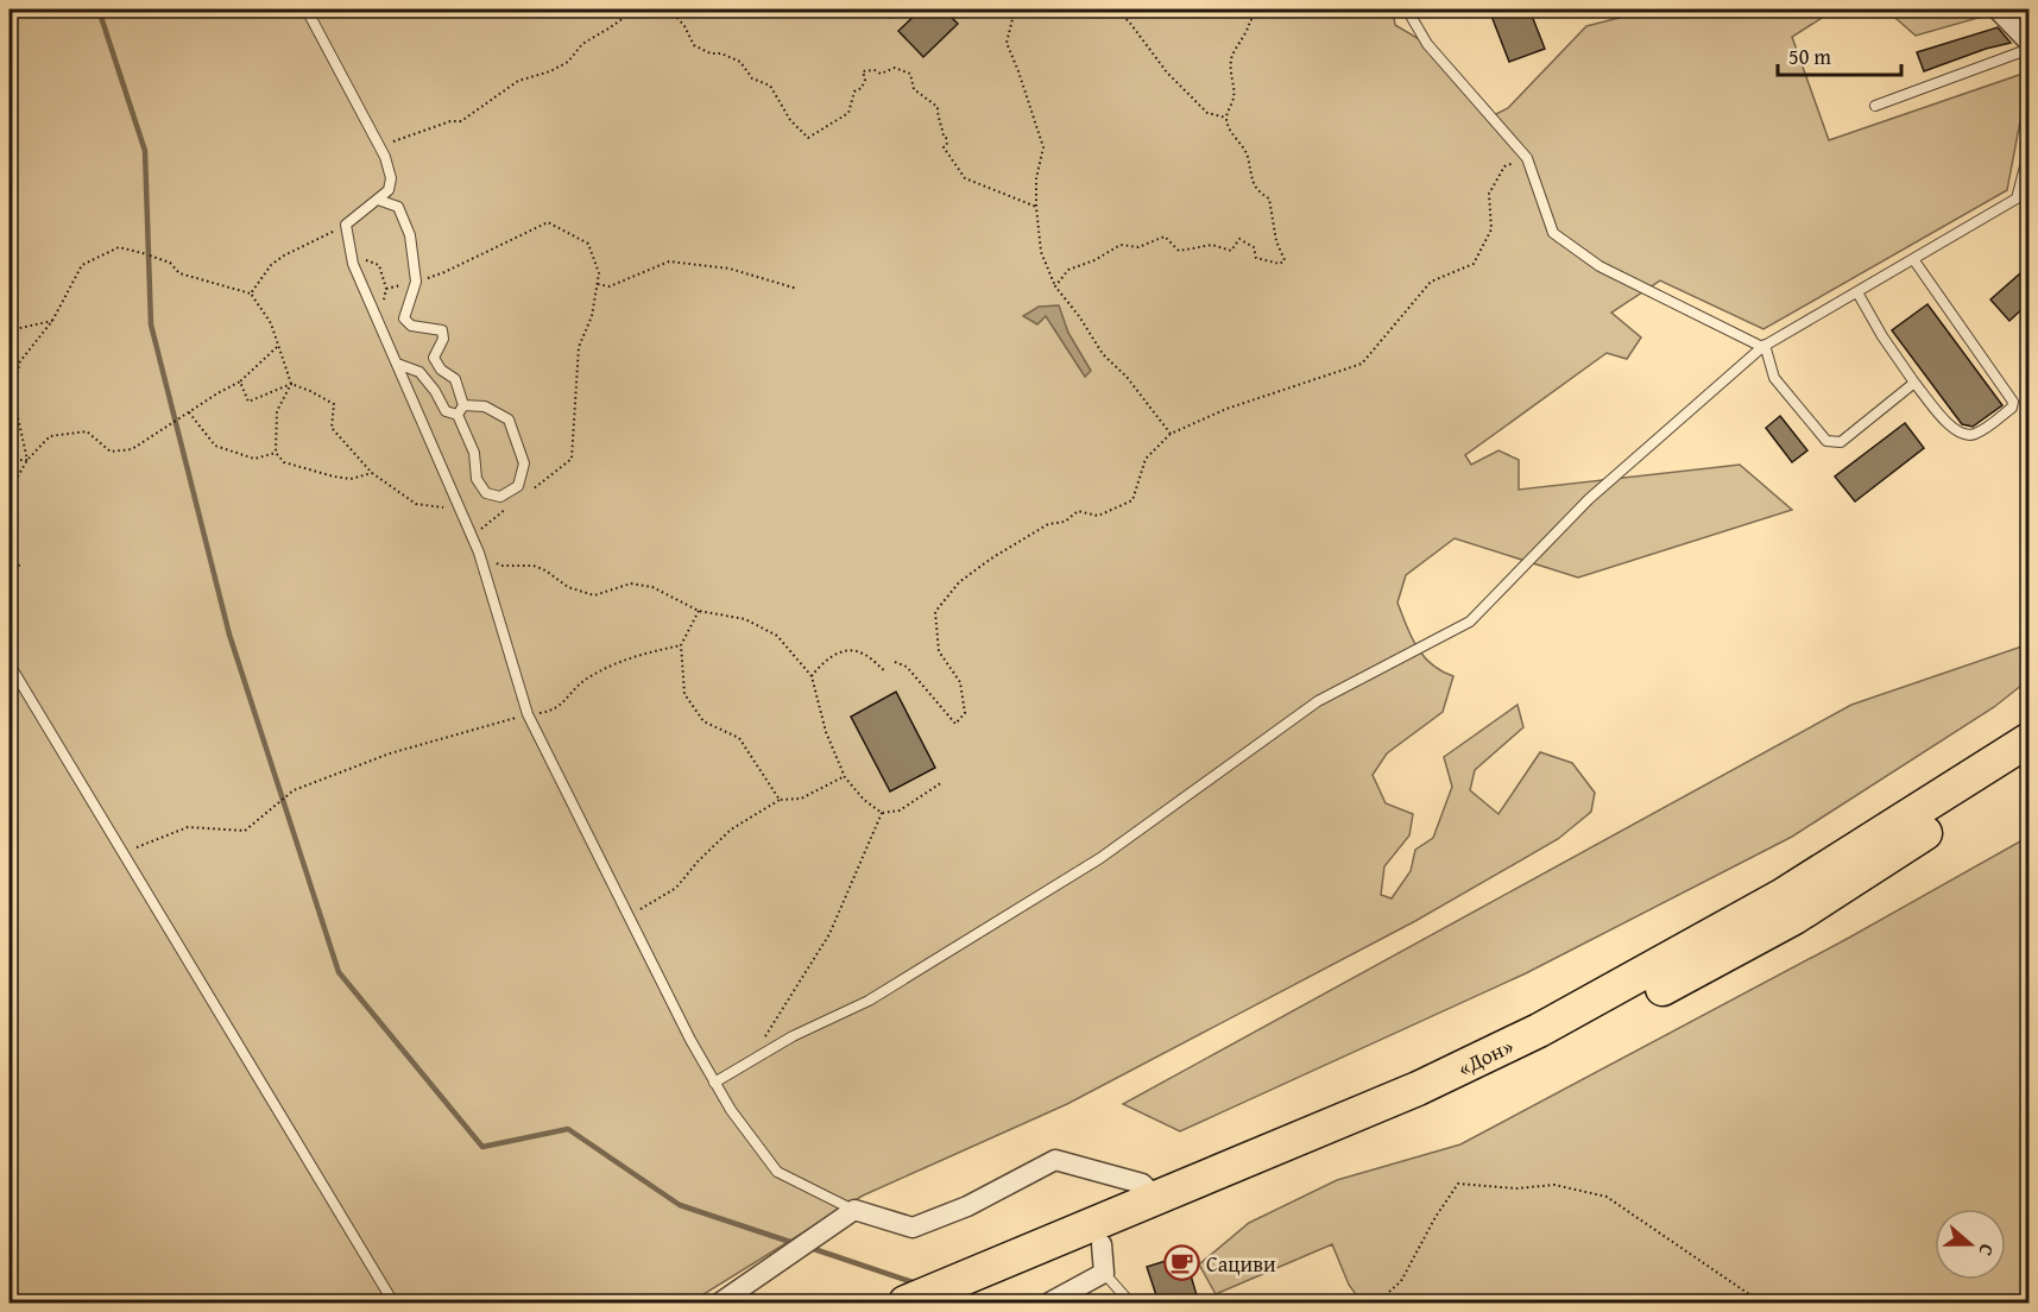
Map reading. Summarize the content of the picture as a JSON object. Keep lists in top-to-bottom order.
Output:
{
  "streets": {
    "highway": ["«Дон»"]
  },
  "places": {
    "cafe": ["Сациви"]
  },
  "scale_bar": "50 m",
  "north": "right"
}
